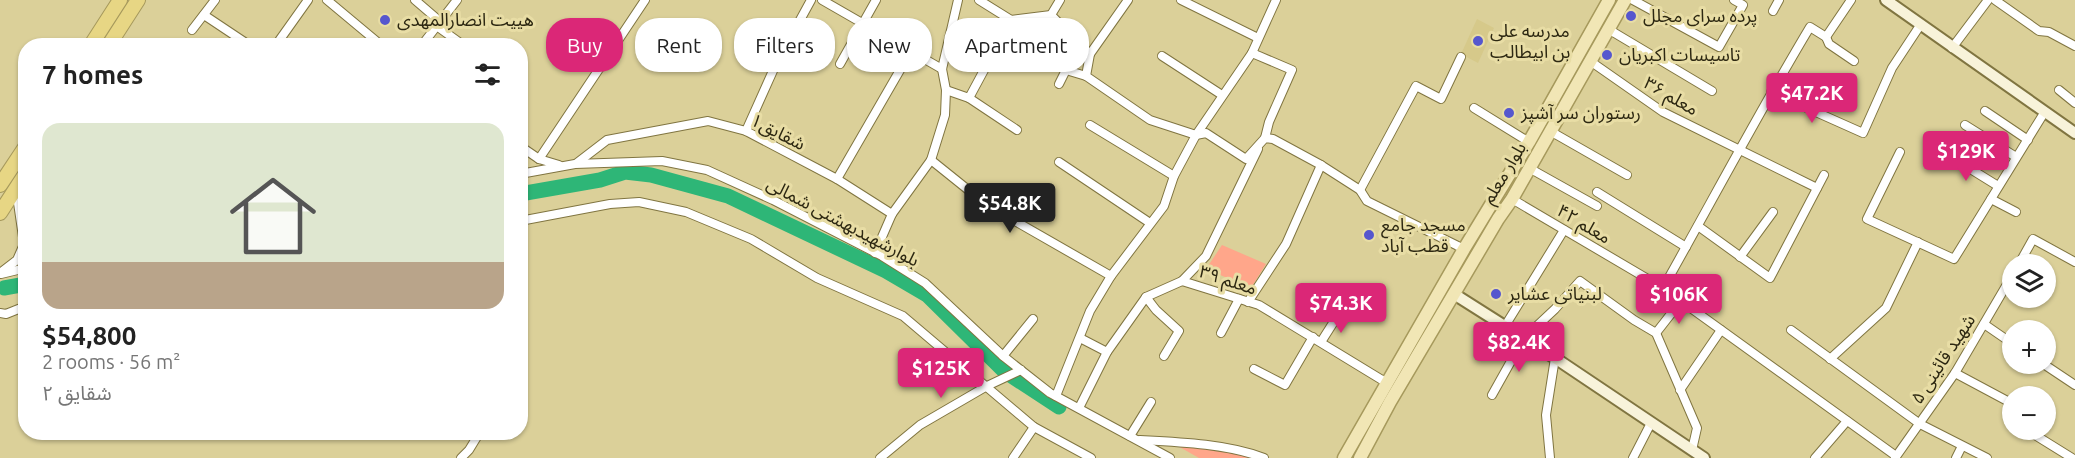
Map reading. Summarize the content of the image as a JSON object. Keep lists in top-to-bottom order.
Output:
{
  "streets": {
    "main road": ["بلوار معلم"],
    "street": [
      "معلم ۳۶",
      "شقایق۱",
      "بلوارشهیدبهشتی شمالی",
      "معلم ۴۲",
      "معلم ۳۹",
      "شهید قائینی ۵"
    ]
  },
  "crossings": [
    ["معلم ۳۶", "بلوار معلم"],
    ["شقایق۱", "بلوارشهیدبهشتی شمالی"],
    ["بلوار معلم", "معلم ۴۲"],
    ["بلوار معلم", "معلم ۳۹"],
    ["معلم ۴۲", "شهید قائینی ۵"]
  ],
  "places": [
    "پرده سرای مجلل",
    "هییت انصارالمهدی",
    "مدرسه علی بن ابیطالب",
    "تاسیسات اکبریان",
    "رستوران سر آشپز",
    "مسجد جامع قطب آباد",
    "لبنیاتی عشایر"
  ],
  "page": {
    "chip": [
      "Buy",
      "Rent",
      "Filters",
      "New",
      "Apartment"
    ],
    "heading": "7 homes",
    "price": [
      "$47.2K",
      "$129K",
      "$54.8K",
      "$106K",
      "$74.3K",
      "$82.4K",
      "$125K"
    ],
    "list": [
      {
        "name": "$54,800",
        "note": "2 rooms · 56 m² · شقایق ۲"
      }
    ],
    "map_buttons": ["+", "−"]
  }
}
